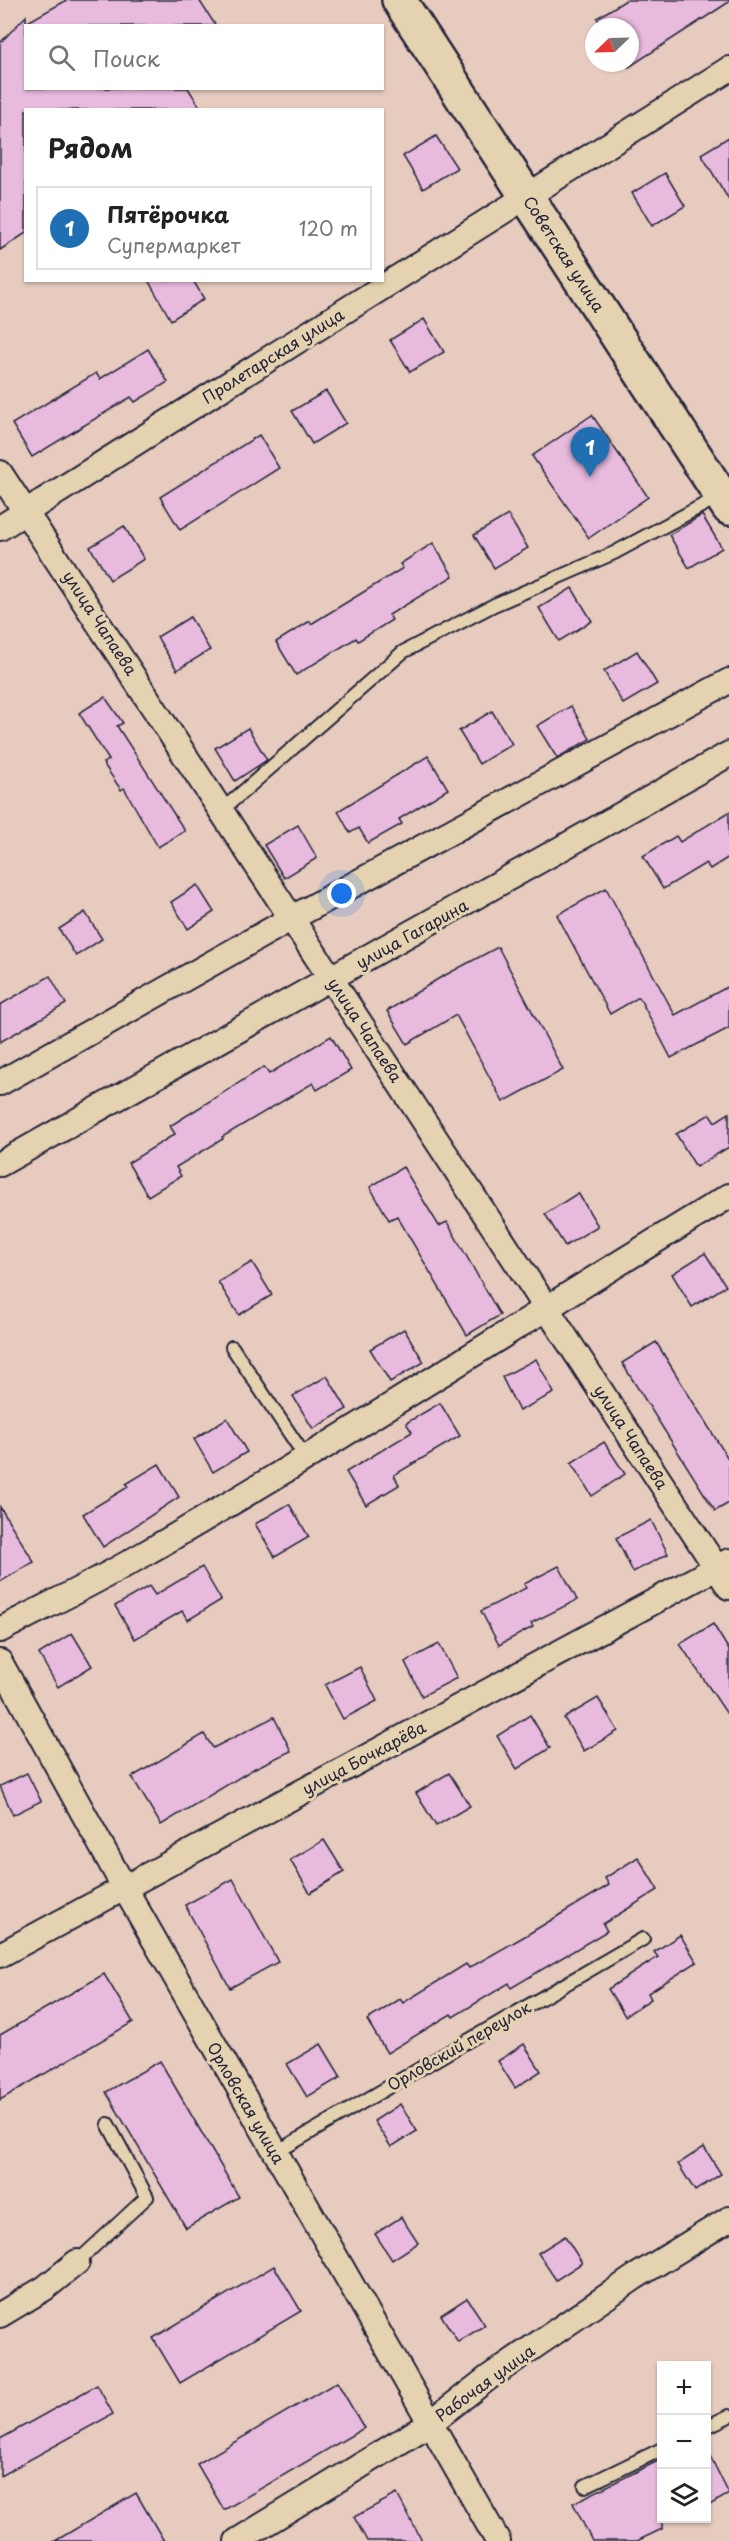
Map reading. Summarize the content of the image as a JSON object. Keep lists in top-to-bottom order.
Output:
{
  "streets": {
    "street": [
      "Советская улица",
      "Пролетарская улица",
      "улица Чапаева",
      "улица Гагарина",
      "улица Бочкарёва",
      "Орловская улица",
      "Рабочая улица"
    ],
    "lane": ["Орловский переулок"]
  },
  "crossings": [
    ["Советская улица", "Пролетарская улица"],
    ["Пролетарская улица", "улица Чапаева"],
    ["улица Чапаева", "улица Гагарина"],
    ["улица Чапаева", "улица Бочкарёва"],
    ["улица Бочкарёва", "Орловская улица"],
    ["Орловский переулок", "Орловская улица"],
    ["Орловская улица", "Рабочая улица"]
  ],
  "north": "bottom left",
  "page": {
    "search": "Поиск",
    "heading": "Рядом",
    "list": [
      {
        "mark": "1",
        "name": "Пятёрочка",
        "note": "Супермаркет",
        "value": "120 m"
      }
    ],
    "pins": "1",
    "map_buttons": ["+", "−"]
  }
}
